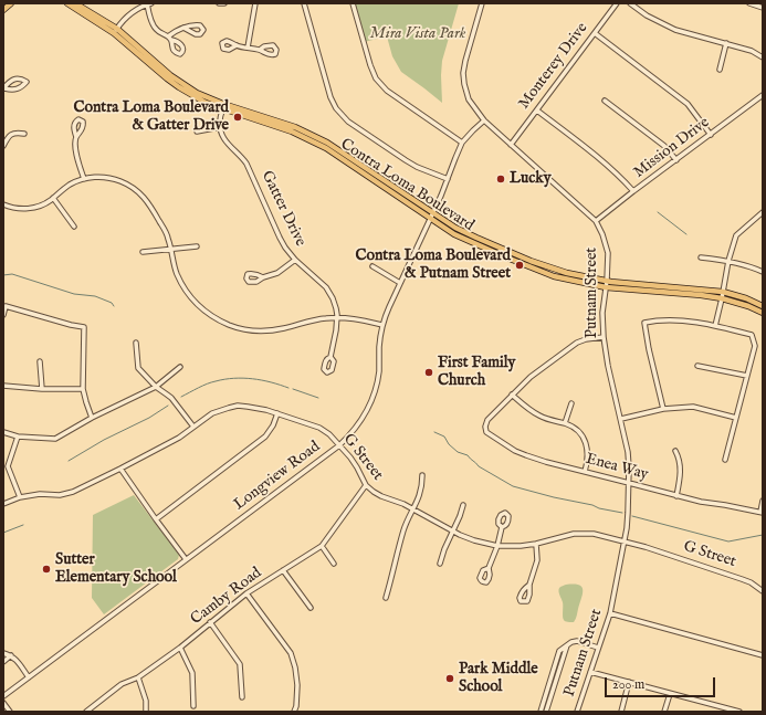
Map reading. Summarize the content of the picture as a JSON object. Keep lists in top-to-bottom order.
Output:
{
  "streets": {
    "main road": ["Contra Loma Boulevard"],
    "street": [
      "Monterey Drive",
      "Mission Drive",
      "Gatter Drive",
      "Putnam Street",
      "G Street",
      "Enea Way",
      "Longview Road",
      "Camby Road"
    ]
  },
  "crossings": [
    ["Monterey Drive", "Putnam Street"],
    ["Mission Drive", "Putnam Street"],
    ["Contra Loma Boulevard", "Putnam Street"],
    ["Contra Loma Boulevard", "Longview Road"],
    ["Putnam Street", "G Street"],
    ["Putnam Street", "Enea Way"],
    ["Putnam Street", "Longview Road"],
    ["G Street", "Longview Road"],
    ["G Street", "Camby Road"]
  ],
  "parks": ["Mira Vista Park"],
  "places": [
    "Contra Loma Boulevard & Gatter Drive",
    "Lucky",
    "Contra Loma Boulevard & Putnam Street",
    "First Family Church",
    "Sutter Elementary School",
    "Park Middle School"
  ],
  "scale_bar": "200 m"
}
